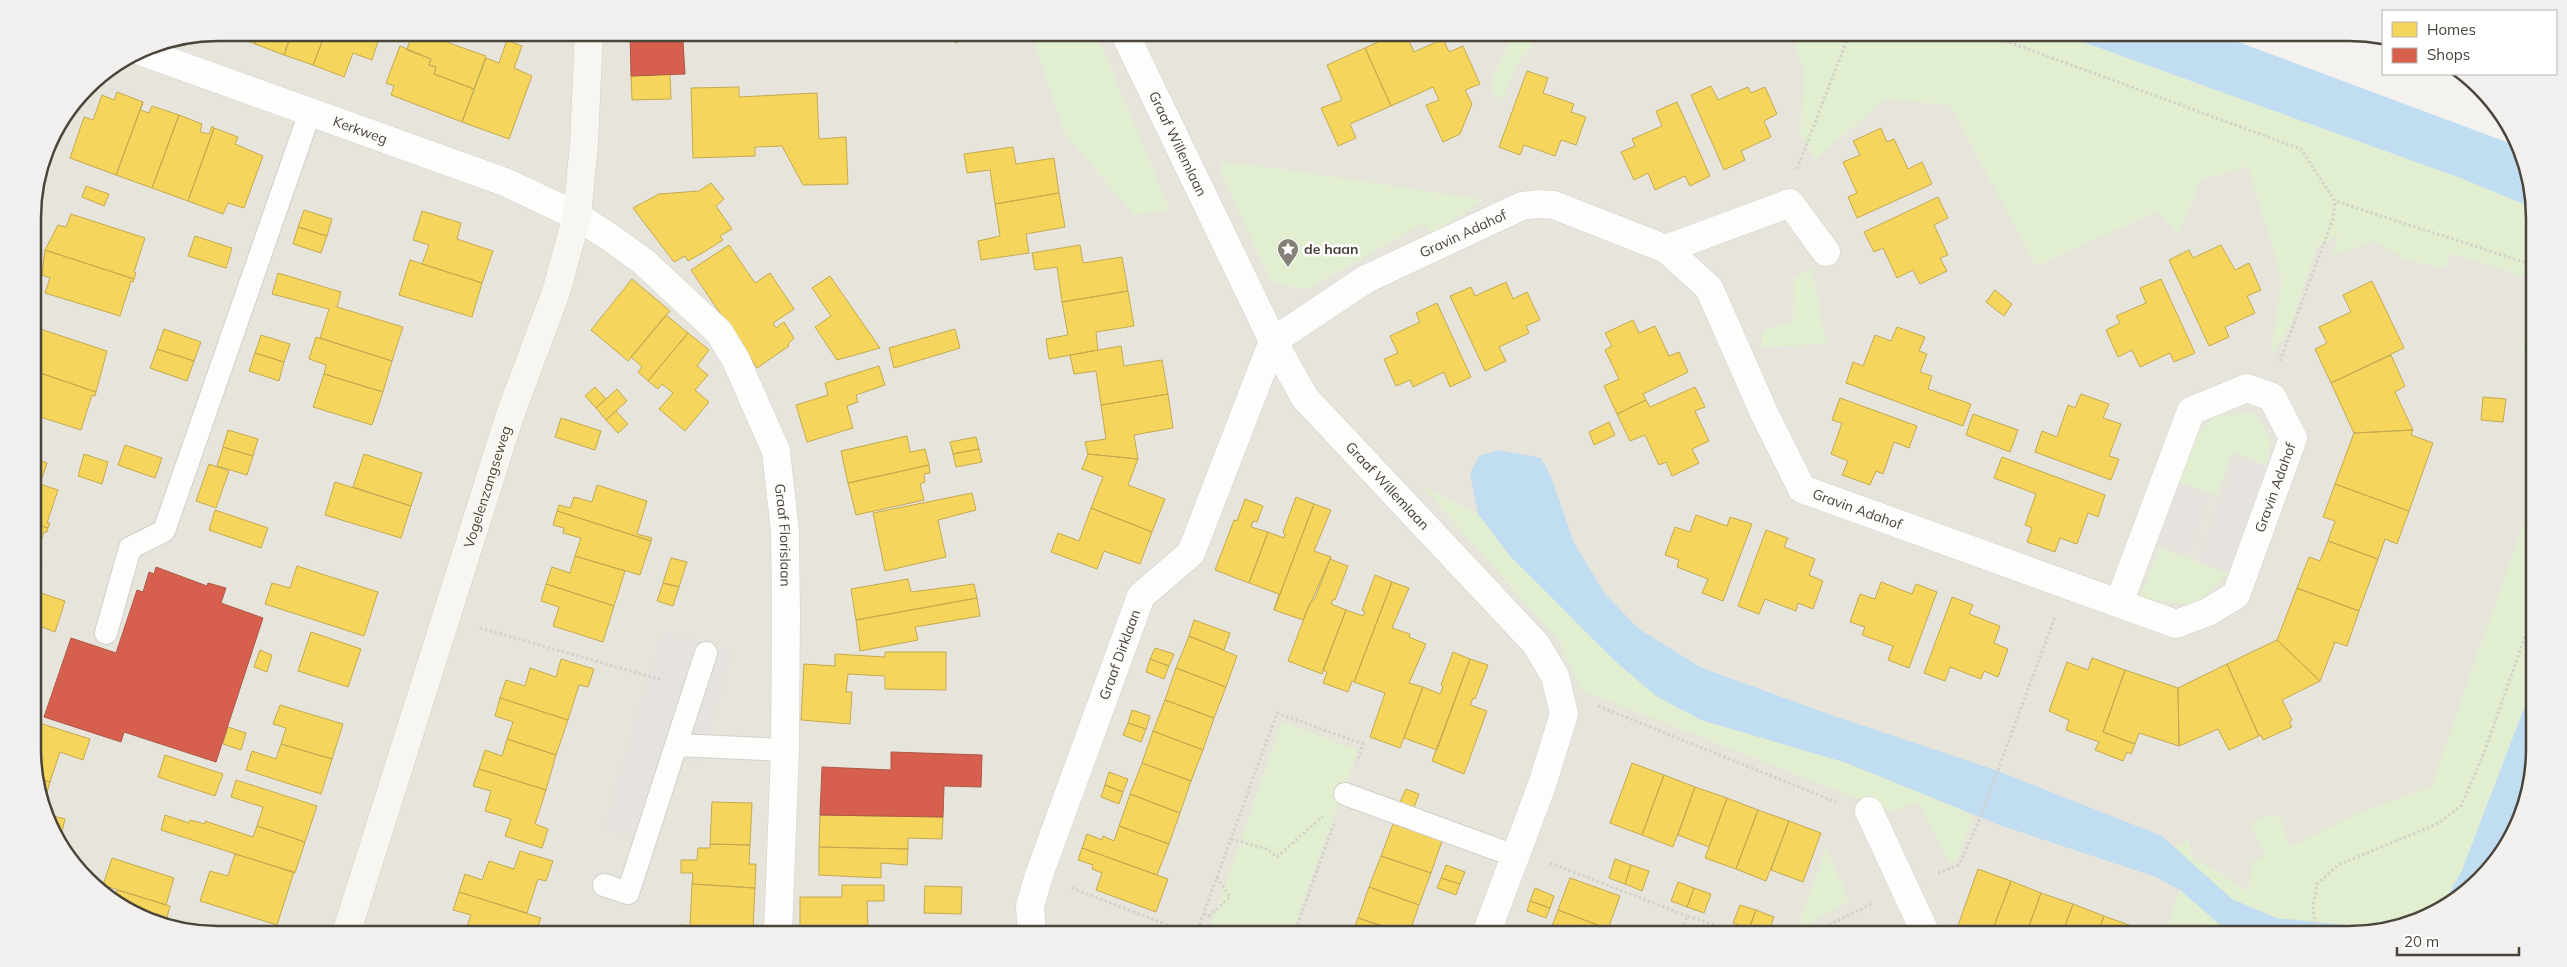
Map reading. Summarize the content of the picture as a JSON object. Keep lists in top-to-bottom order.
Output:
{
  "streets": {
    "main road": ["Vogelenzangseweg"],
    "street": [
      "Kerkweg",
      "Graaf Willemlaan",
      "Gravin Adahof",
      "Graaf Florislaan",
      "Graaf Dirklaan"
    ]
  },
  "crossings": [
    ["Kerkweg", "Vogelenzangseweg"],
    ["Kerkweg", "Graaf Florislaan"],
    ["Graaf Willemlaan", "Gravin Adahof"],
    ["Graaf Willemlaan", "Graaf Dirklaan"],
    ["Gravin Adahof", "Graaf Dirklaan"],
    ["Vogelenzangseweg", "Graaf Florislaan"]
  ],
  "places": {
    "place": ["de haan"]
  },
  "legend": ["Homes", "Shops"],
  "scale_bar": "20 m"
}
